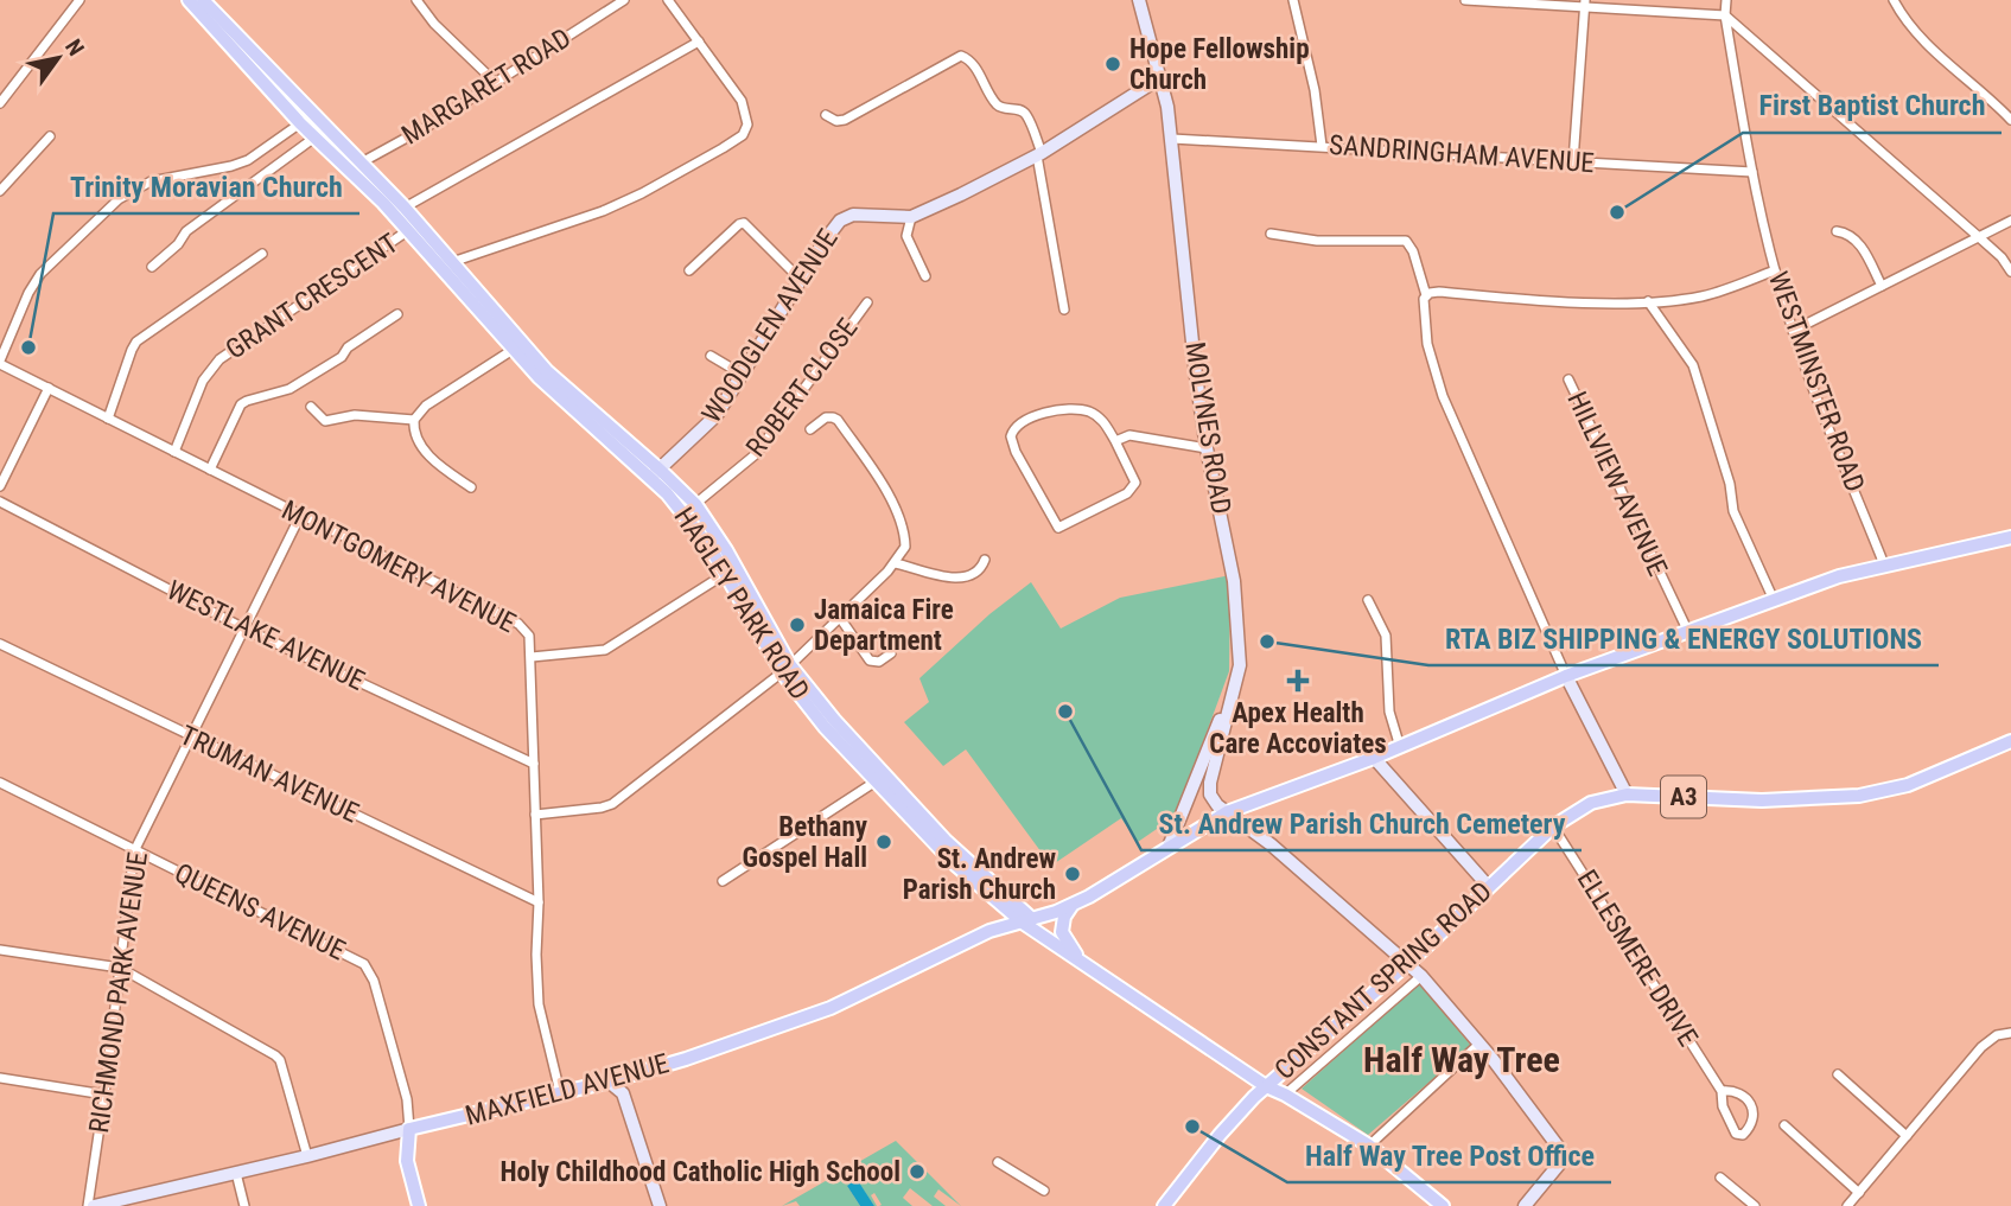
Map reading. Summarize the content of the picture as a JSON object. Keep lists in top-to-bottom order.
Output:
{
  "streets": {
    "main road": [
      "WOODGLEN AVENUE",
      "MOLYNES ROAD",
      "HAGLEY PARK ROAD",
      "A3",
      "CONSTANT SPRING ROAD",
      "MAXFIELD AVENUE"
    ],
    "street": [
      "MARGARET ROAD",
      "SANDRINGHAM AVENUE",
      "GRANT CRESCENT",
      "WESTMINSTER ROAD",
      "ROBERT CLOSE",
      "HILLVIEW AVENUE",
      "MONTGOMERY AVENUE",
      "WESTLAKE AVENUE",
      "TRUMAN AVENUE",
      "QUEENS AVENUE",
      "ELLESMERE DRIVE",
      "RICHMOND PARK AVENUE"
    ]
  },
  "crossings": [
    ["MARGARET ROAD", "HAGLEY PARK ROAD"],
    ["SANDRINGHAM AVENUE", "WESTMINSTER ROAD"],
    ["SANDRINGHAM AVENUE", "MOLYNES ROAD"],
    ["GRANT CRESCENT", "MONTGOMERY AVENUE"],
    ["GRANT CRESCENT", "HAGLEY PARK ROAD"],
    ["WOODGLEN AVENUE", "MOLYNES ROAD"],
    ["WOODGLEN AVENUE", "HAGLEY PARK ROAD"],
    ["WESTMINSTER ROAD", "MAXFIELD AVENUE"],
    ["ROBERT CLOSE", "HAGLEY PARK ROAD"],
    ["MOLYNES ROAD", "MAXFIELD AVENUE"],
    ["HILLVIEW AVENUE", "MAXFIELD AVENUE"],
    ["MONTGOMERY AVENUE", "WESTLAKE AVENUE"],
    ["MONTGOMERY AVENUE", "TRUMAN AVENUE"],
    ["MONTGOMERY AVENUE", "RICHMOND PARK AVENUE"],
    ["HAGLEY PARK ROAD", "CONSTANT SPRING ROAD"],
    ["HAGLEY PARK ROAD", "MAXFIELD AVENUE"],
    ["WESTLAKE AVENUE", "RICHMOND PARK AVENUE"],
    ["TRUMAN AVENUE", "RICHMOND PARK AVENUE"],
    ["QUEENS AVENUE", "RICHMOND PARK AVENUE"],
    ["QUEENS AVENUE", "MAXFIELD AVENUE"],
    ["ELLESMERE DRIVE", "CONSTANT SPRING ROAD"],
    ["RICHMOND PARK AVENUE", "MAXFIELD AVENUE"]
  ],
  "districts": ["Half Way Tree"],
  "places": {
    "other": [
      "Hope Fellowship Church",
      "First Baptist Church",
      "Trinity Moravian Church",
      "Jamaica Fire Department",
      "RTA BIZ SHIPPING & ENERGY SOLUTIONS",
      "St. Andrew Parish Church Cemetery",
      "Bethany Gospel Hall",
      "St. Andrew Parish Church",
      "Half Way Tree Post Office",
      "Holy Childhood Catholic High School"
    ],
    "health": ["Apex Health Care Accoviates"]
  },
  "north": "top right"
}
